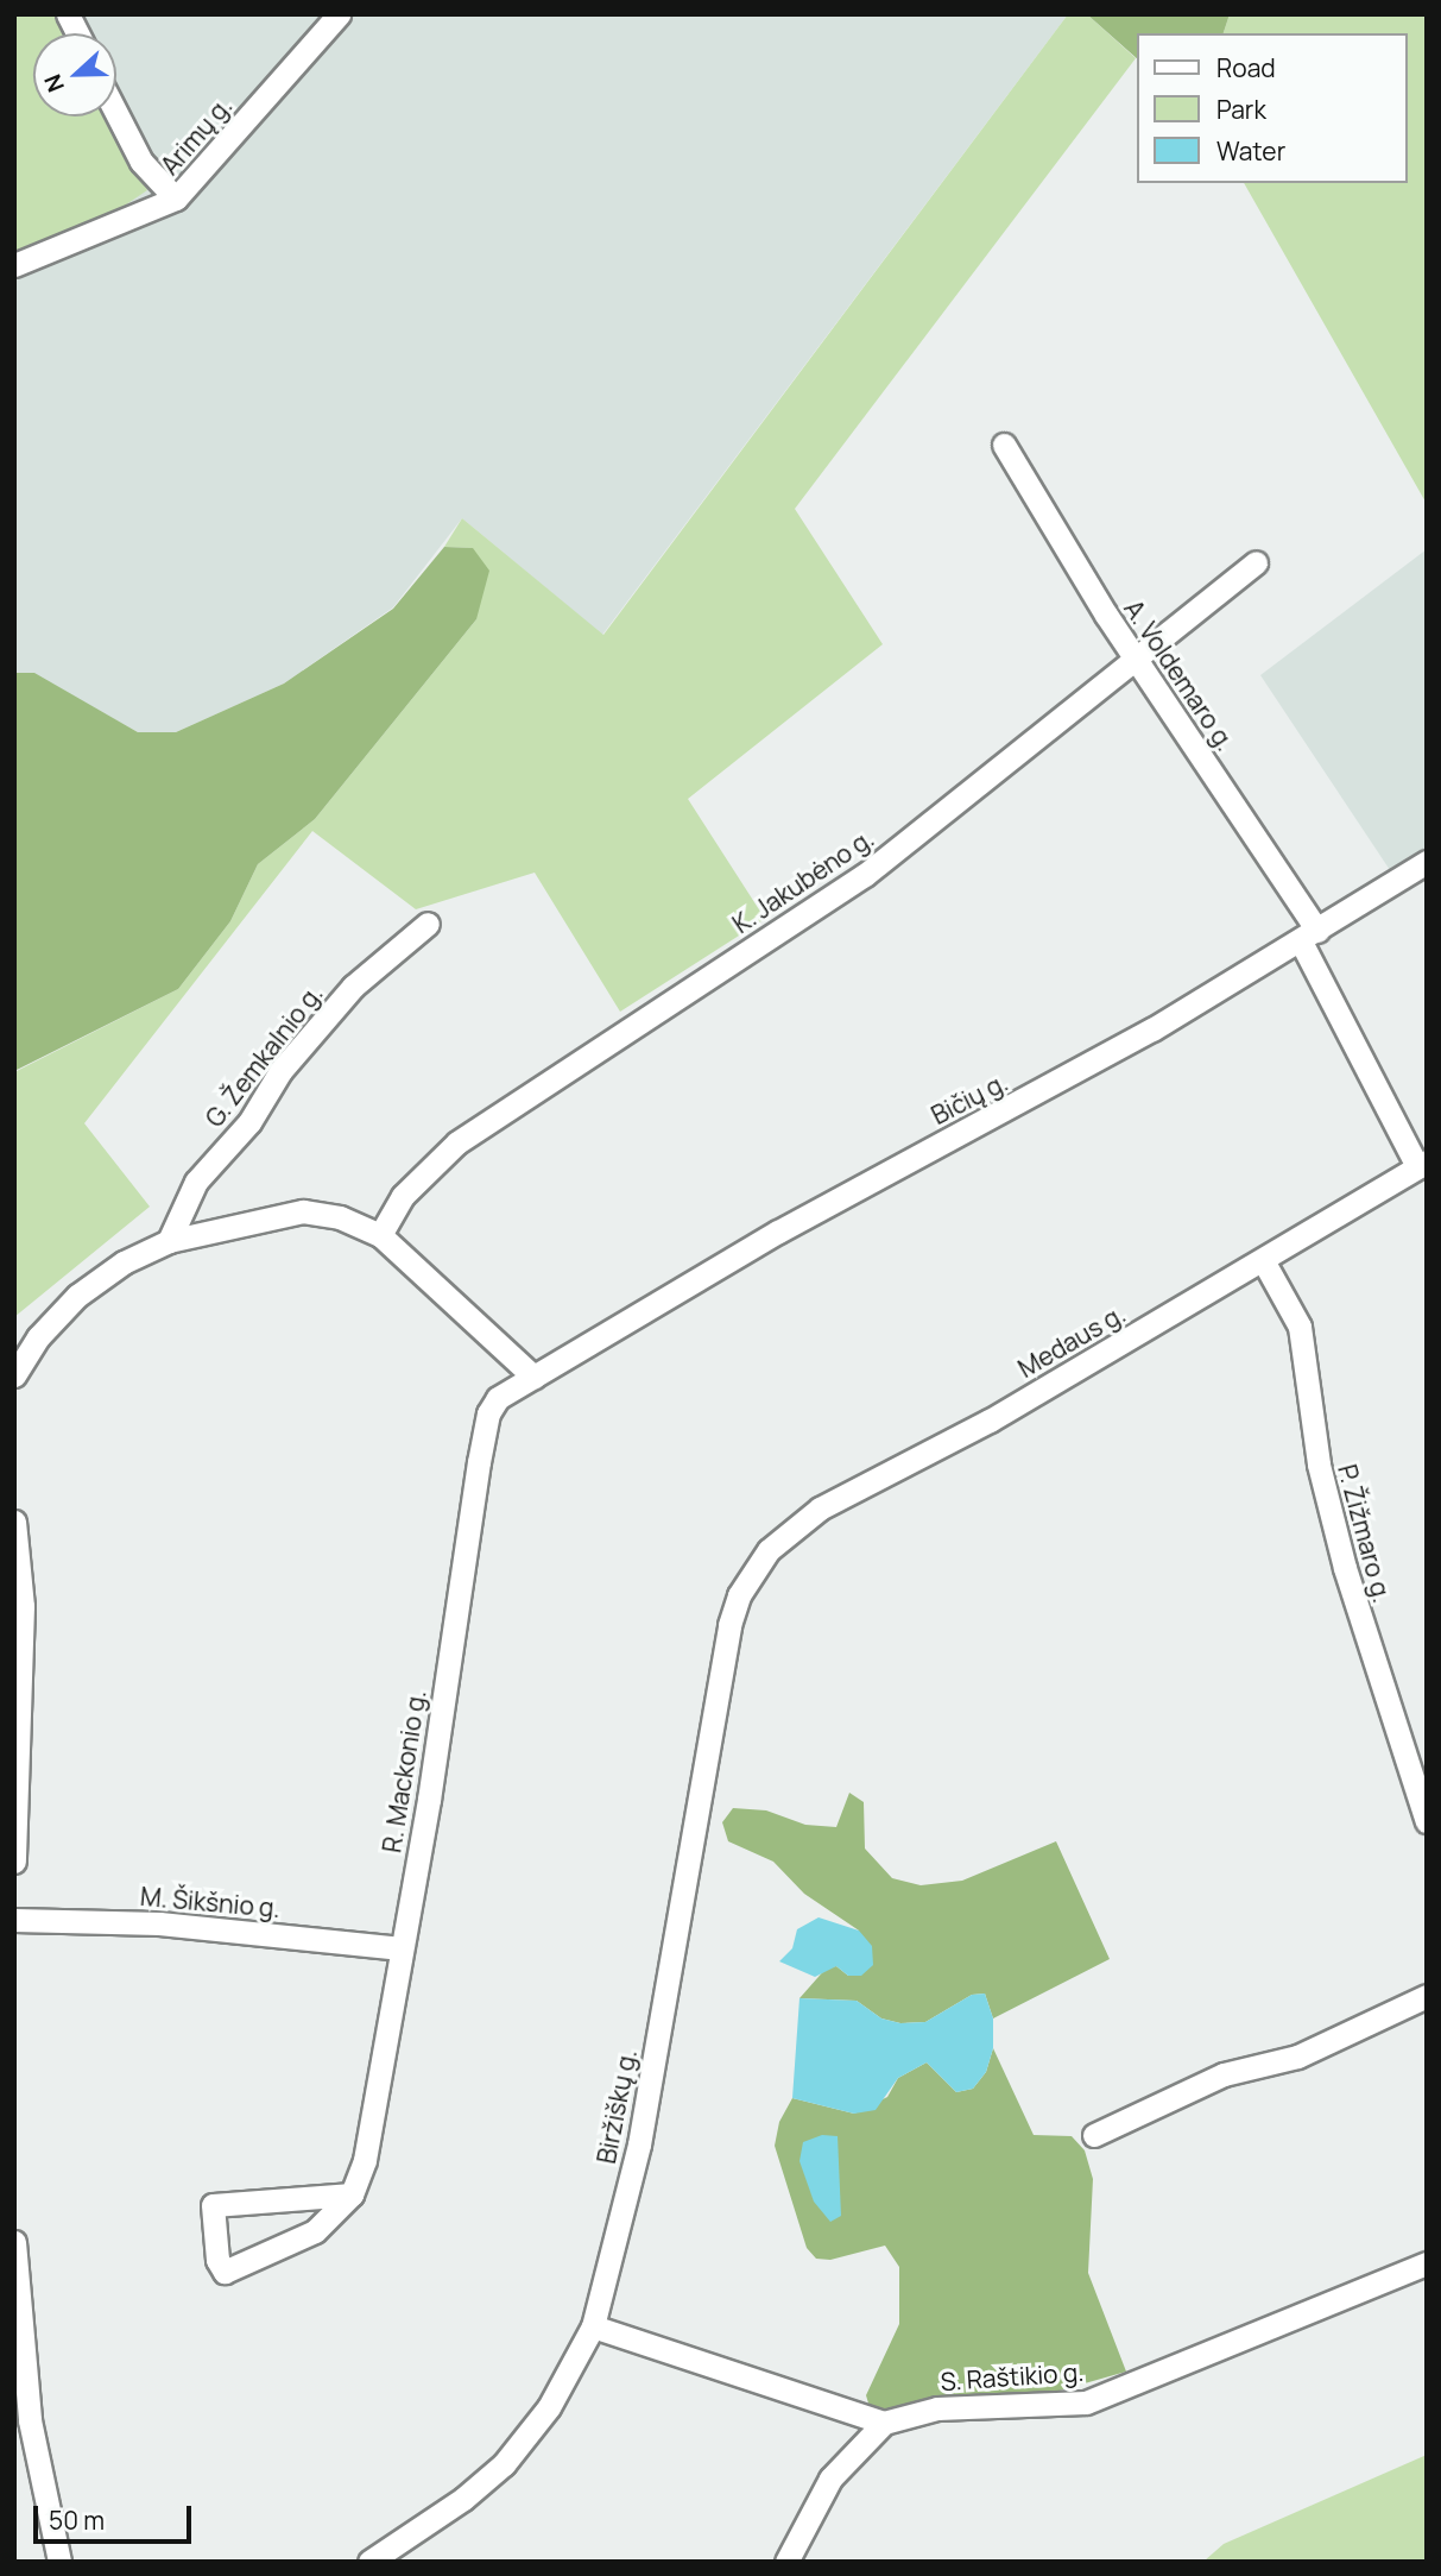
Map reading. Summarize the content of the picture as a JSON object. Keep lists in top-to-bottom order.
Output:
{
  "streets": {
    "street": [
      "Arimų g.",
      "A. Voldemaro g.",
      "K. Jakubėno g.",
      "G. Žemkalnio g.",
      "Bičių g.",
      "Medaus g.",
      "P. Žižmaro g.",
      "R. Mackonio g.",
      "M. Šikšnio g.",
      "Biržiškų g.",
      "S. Raštikio g."
    ]
  },
  "crossings": [
    ["A. Voldemaro g.", "K. Jakubėno g."],
    ["A. Voldemaro g.", "Bičių g."],
    ["A. Voldemaro g.", "Medaus g."],
    ["Bičių g.", "R. Mackonio g."],
    ["Medaus g.", "P. Žižmaro g."],
    ["Medaus g.", "Biržiškų g."],
    ["R. Mackonio g.", "M. Šikšnio g."]
  ],
  "legend": ["Road", "Park", "Water"],
  "scale_bar": "50 m",
  "north": "left"
}
